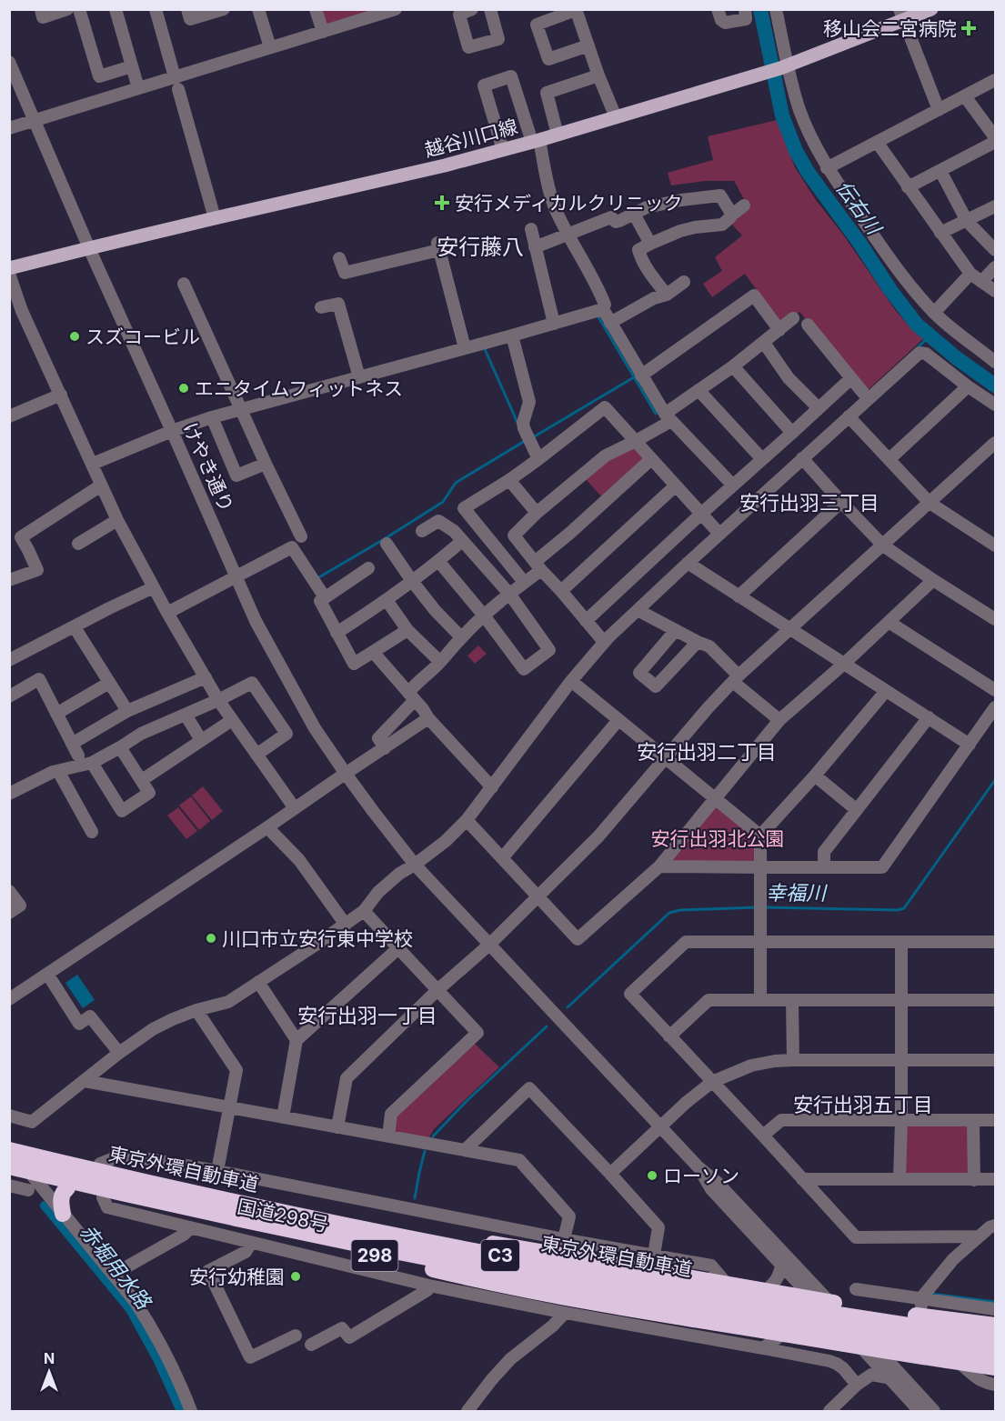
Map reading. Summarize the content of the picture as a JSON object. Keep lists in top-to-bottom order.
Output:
{
  "streets": {
    "highway": [
      "東京外環自動車道",
      "国道298号",
      "298",
      "C3"
    ],
    "main road": ["越谷川口線"],
    "street": ["けやき通り"]
  },
  "crossings": [
    ["越谷川口線", "けやき通り"]
  ],
  "districts": [
    "安行藤八",
    "安行出羽三丁目",
    "安行出羽二丁目",
    "安行出羽一丁目",
    "安行出羽五丁目"
  ],
  "water": ["伝右川", "幸福川", "赤堀用水路"],
  "parks": ["安行出羽北公園"],
  "places": {
    "health": ["移山会二宮病院", "安行メディカルクリニック"],
    "other": [
      "スズコービル",
      "エニタイムフィットネス",
      "川口市立安行東中学校",
      "ローソン",
      "安行幼稚園"
    ]
  },
  "north": "top"
}
